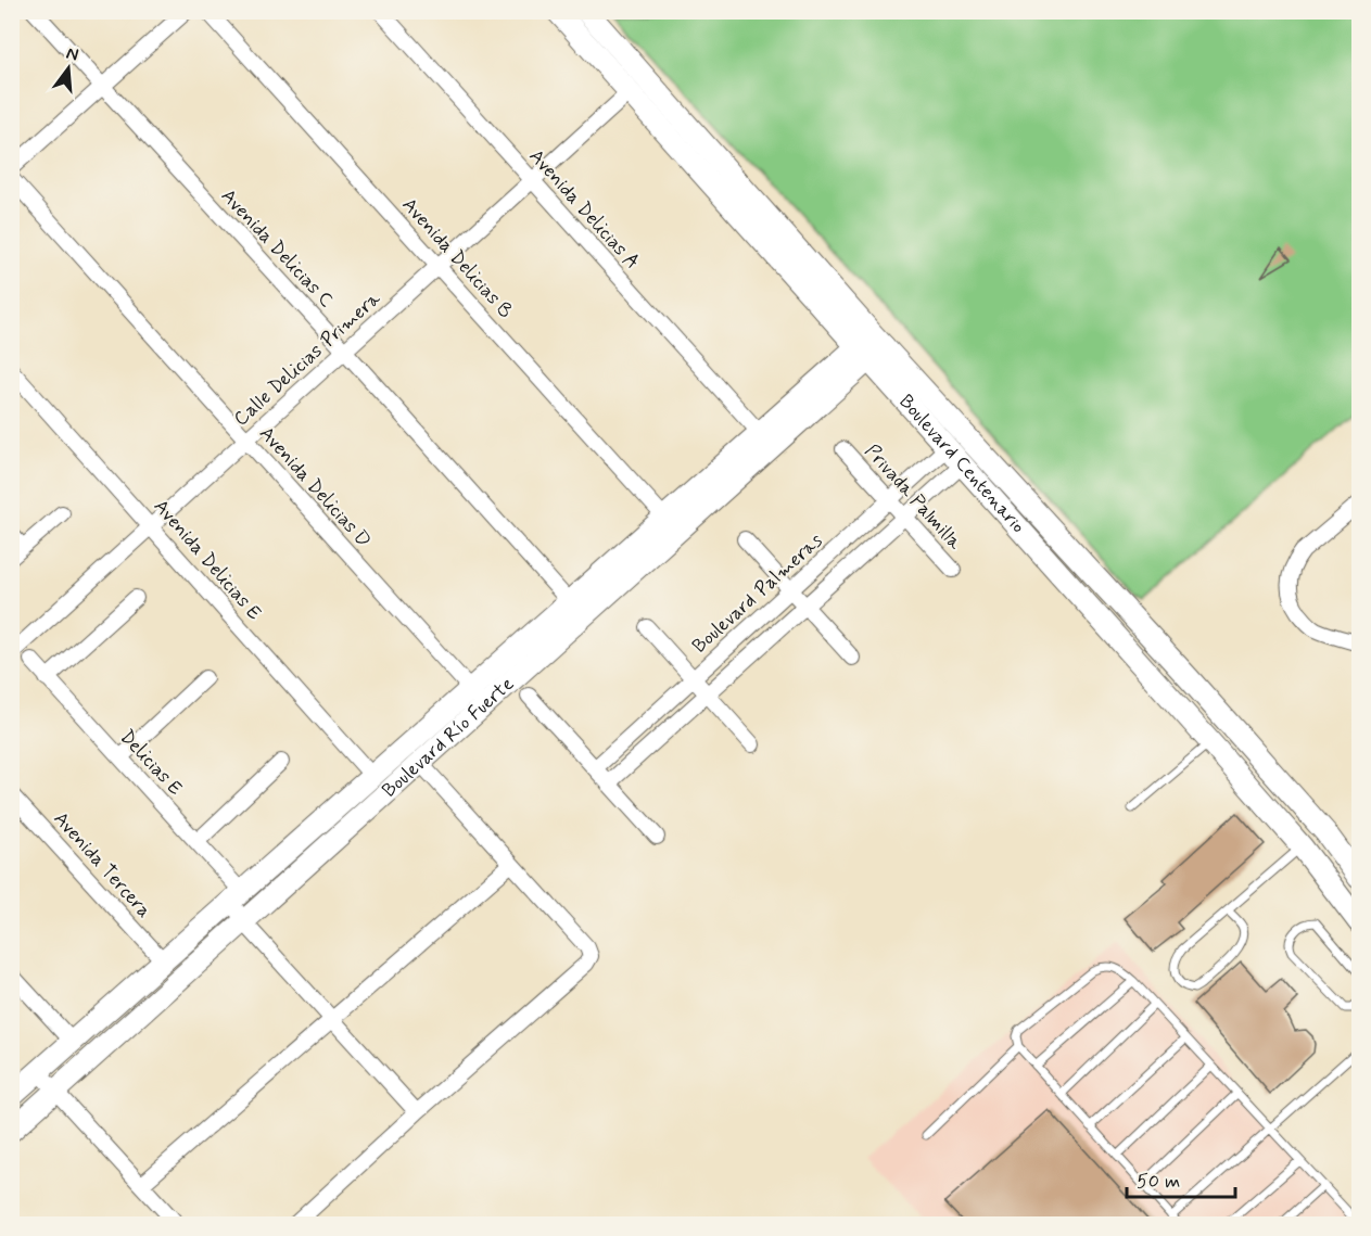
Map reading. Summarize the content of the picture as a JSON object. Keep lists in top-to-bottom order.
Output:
{
  "streets": {
    "main road": ["Boulevard Centenario", "Boulevard Río Fuerte"],
    "street": [
      "Avenida Delicias A",
      "Avenida Delicias C",
      "Avenida Delicias B",
      "Calle Delicias Primera",
      "Avenida Delicias D",
      "Privada Palmilla",
      "Avenida Delicias E",
      "Boulevard Palmeras",
      "Delicias E",
      "Avenida Tercera"
    ]
  },
  "crossings": [
    ["Avenida Delicias A", "Calle Delicias Primera"],
    ["Avenida Delicias A", "Boulevard Río Fuerte"],
    ["Avenida Delicias C", "Calle Delicias Primera"],
    ["Avenida Delicias C", "Boulevard Río Fuerte"],
    ["Avenida Delicias B", "Calle Delicias Primera"],
    ["Avenida Delicias B", "Boulevard Río Fuerte"],
    ["Calle Delicias Primera", "Boulevard Centenario"],
    ["Calle Delicias Primera", "Avenida Delicias D"],
    ["Calle Delicias Primera", "Avenida Delicias E"],
    ["Boulevard Centenario", "Boulevard Palmeras"],
    ["Boulevard Centenario", "Boulevard Río Fuerte"],
    ["Avenida Delicias D", "Boulevard Río Fuerte"],
    ["Privada Palmilla", "Boulevard Palmeras"],
    ["Avenida Delicias E", "Boulevard Río Fuerte"],
    ["Boulevard Río Fuerte", "Delicias E"],
    ["Boulevard Río Fuerte", "Avenida Tercera"]
  ],
  "scale_bar": "50 m",
  "north": "top"
}
